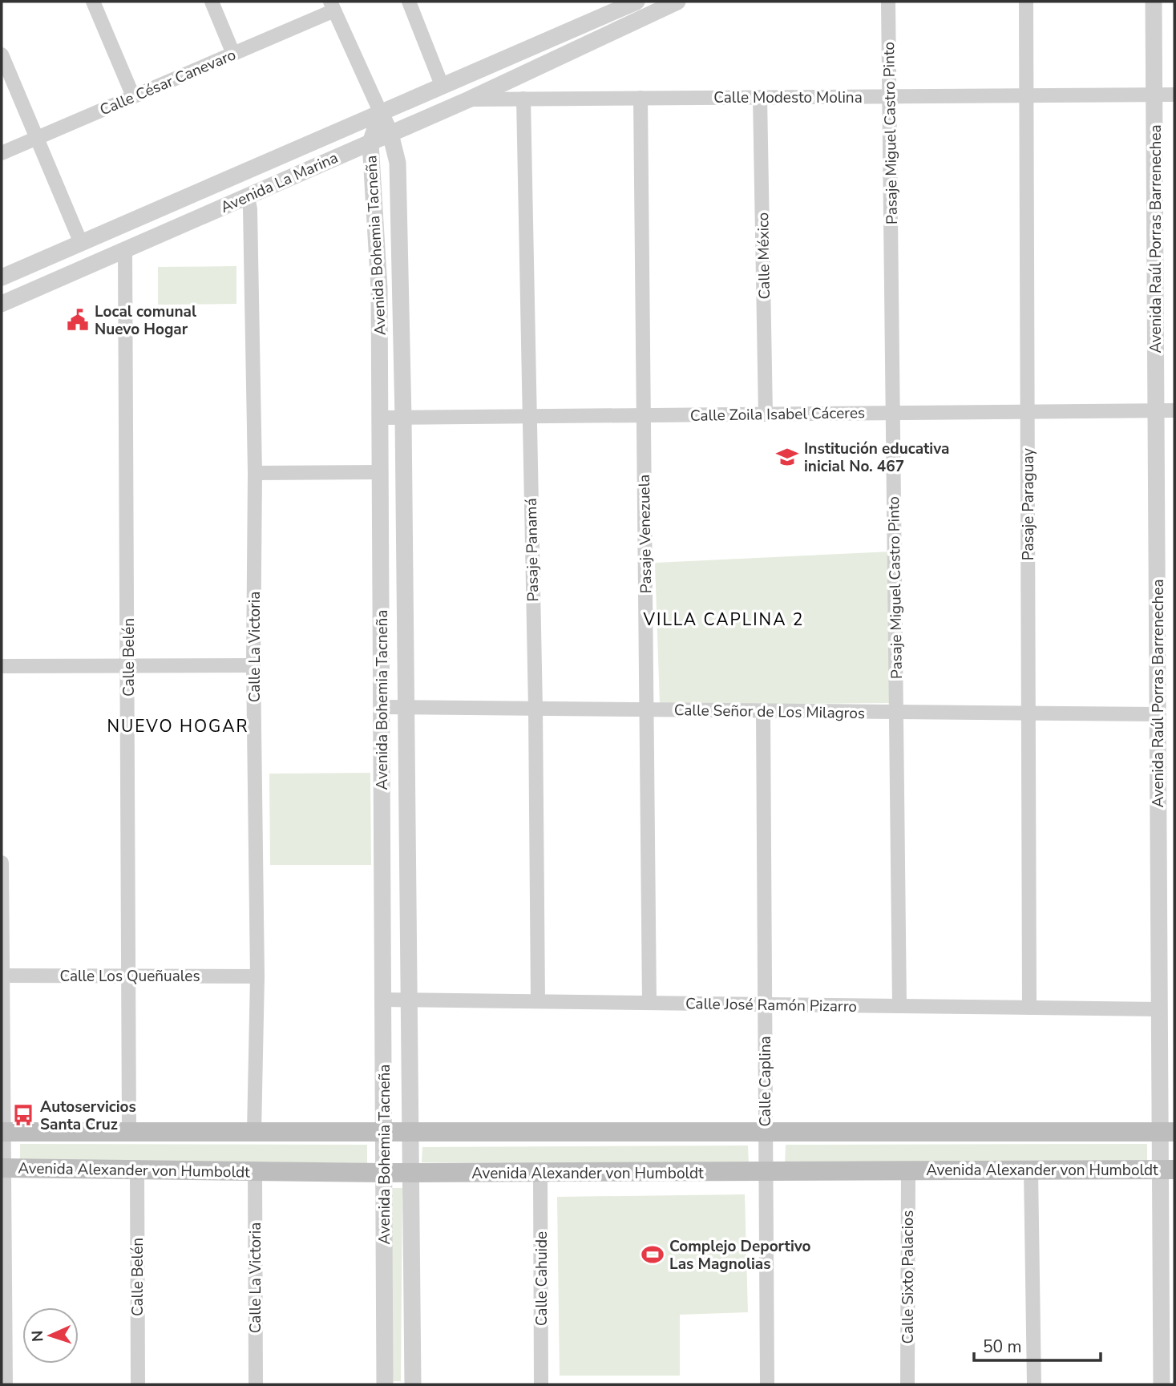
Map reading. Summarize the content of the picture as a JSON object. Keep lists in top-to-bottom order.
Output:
{
  "streets": {
    "main road": ["Avenida Alexander von Humboldt"],
    "street": [
      "Calle César Canevaro",
      "Calle Modesto Molina",
      "Pasaje Miguel Castro Pinto",
      "Avenida La Marina",
      "Avenida Raúl Porras Barrenechea",
      "Avenida Bohemia Tacneña",
      "Calle México",
      "Calle Zoila Isabel Cáceres",
      "Pasaje Paraguay",
      "Pasaje Venezuela",
      "Pasaje Panamá",
      "Calle La Victoria",
      "Calle Belén",
      "Calle Señor de Los Milagros",
      "Calle Los Queñuales",
      "Calle José Ramón Pizarro",
      "Calle Caplina",
      "Calle Sixto Palacios",
      "Calle Cahuide"
    ]
  },
  "crossings": [
    ["Calle Modesto Molina", "Pasaje Miguel Castro Pinto"],
    ["Calle Modesto Molina", "Avenida La Marina"],
    ["Calle Modesto Molina", "Avenida Raúl Porras Barrenechea"],
    ["Calle Modesto Molina", "Calle México"],
    ["Calle Modesto Molina", "Pasaje Paraguay"],
    ["Calle Modesto Molina", "Pasaje Venezuela"],
    ["Calle Modesto Molina", "Pasaje Panamá"],
    ["Pasaje Miguel Castro Pinto", "Calle Zoila Isabel Cáceres"],
    ["Pasaje Miguel Castro Pinto", "Calle Señor de Los Milagros"],
    ["Pasaje Miguel Castro Pinto", "Calle José Ramón Pizarro"],
    ["Avenida La Marina", "Avenida Bohemia Tacneña"],
    ["Avenida La Marina", "Calle La Victoria"],
    ["Avenida La Marina", "Calle Belén"],
    ["Avenida Raúl Porras Barrenechea", "Calle Zoila Isabel Cáceres"],
    ["Avenida Raúl Porras Barrenechea", "Calle Señor de Los Milagros"],
    ["Avenida Raúl Porras Barrenechea", "Calle José Ramón Pizarro"],
    ["Avenida Raúl Porras Barrenechea", "Avenida Alexander von Humboldt"],
    ["Avenida Bohemia Tacneña", "Calle Zoila Isabel Cáceres"],
    ["Avenida Bohemia Tacneña", "Calle Señor de Los Milagros"],
    ["Avenida Bohemia Tacneña", "Calle José Ramón Pizarro"],
    ["Avenida Bohemia Tacneña", "Avenida Alexander von Humboldt"],
    ["Calle México", "Calle Zoila Isabel Cáceres"],
    ["Calle Zoila Isabel Cáceres", "Pasaje Paraguay"],
    ["Calle Zoila Isabel Cáceres", "Pasaje Venezuela"],
    ["Calle Zoila Isabel Cáceres", "Pasaje Panamá"],
    ["Pasaje Paraguay", "Calle Señor de Los Milagros"],
    ["Pasaje Paraguay", "Calle José Ramón Pizarro"],
    ["Pasaje Venezuela", "Calle Señor de Los Milagros"],
    ["Pasaje Venezuela", "Calle José Ramón Pizarro"],
    ["Pasaje Panamá", "Calle Señor de Los Milagros"],
    ["Pasaje Panamá", "Calle José Ramón Pizarro"],
    ["Calle La Victoria", "Calle Los Queñuales"],
    ["Calle La Victoria", "Avenida Alexander von Humboldt"],
    ["Calle Belén", "Calle Los Queñuales"],
    ["Calle Belén", "Avenida Alexander von Humboldt"],
    ["Calle Señor de Los Milagros", "Calle Caplina"],
    ["Calle José Ramón Pizarro", "Calle Caplina"],
    ["Calle Caplina", "Avenida Alexander von Humboldt"],
    ["Avenida Alexander von Humboldt", "Calle Sixto Palacios"],
    ["Avenida Alexander von Humboldt", "Calle Cahuide"]
  ],
  "districts": ["VILLA CAPLINA 2", "NUEVO HOGAR"],
  "places": {
    "public building": ["Local comunal Nuevo Hogar"],
    "school or university": ["Institución educativa inicial No. 467"],
    "bus stop": ["Autoservicios Santa Cruz"],
    "sports": ["Complejo Deportivo Las Magnolias"]
  },
  "scale_bar": "50 m",
  "north": "left"
}
